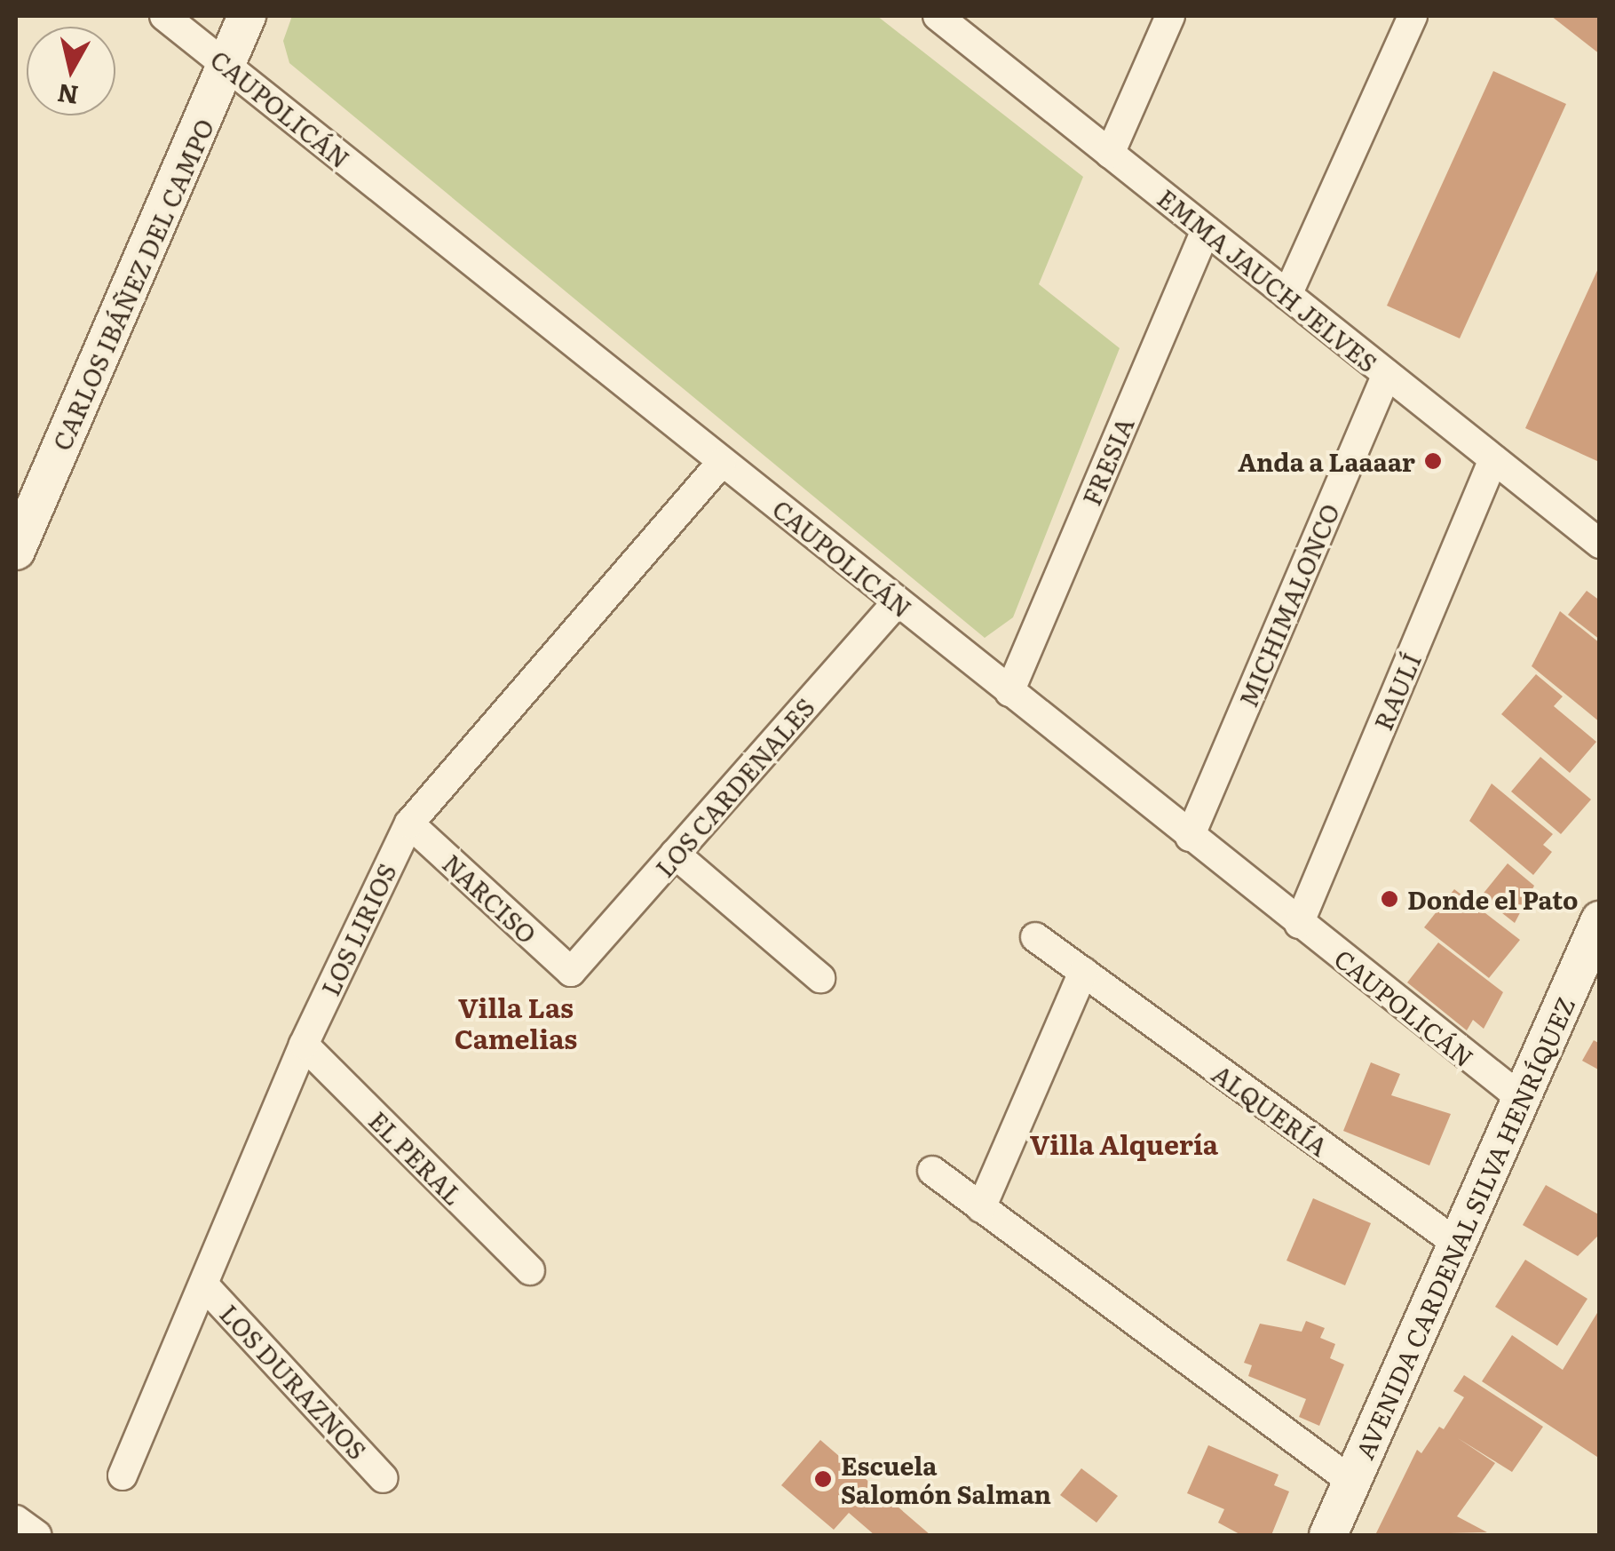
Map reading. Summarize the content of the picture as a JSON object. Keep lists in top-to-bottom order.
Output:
{
  "streets": {
    "street": [
      "CAUPOLICÁN",
      "EMMA JAUCH JELVES",
      "CARLOS IBÁÑEZ DEL CAMPO",
      "FRESIA",
      "MICHIMALONCO",
      "RAULÍ",
      "LOS CARDENALES",
      "NARCISO",
      "LOS LIRIOS",
      "ALQUERÍA",
      "EL PERAL",
      "AVENIDA CARDENAL SILVA HENRÍQUEZ",
      "LOS DURAZNOS"
    ]
  },
  "crossings": [
    ["CAUPOLICÁN", "CARLOS IBÁÑEZ DEL CAMPO"],
    ["CAUPOLICÁN", "FRESIA"],
    ["CAUPOLICÁN", "MICHIMALONCO"],
    ["CAUPOLICÁN", "RAULÍ"],
    ["CAUPOLICÁN", "LOS CARDENALES"],
    ["CAUPOLICÁN", "LOS LIRIOS"],
    ["CAUPOLICÁN", "AVENIDA CARDENAL SILVA HENRÍQUEZ"],
    ["EMMA JAUCH JELVES", "FRESIA"],
    ["EMMA JAUCH JELVES", "MICHIMALONCO"],
    ["EMMA JAUCH JELVES", "RAULÍ"],
    ["LOS CARDENALES", "NARCISO"],
    ["NARCISO", "LOS LIRIOS"],
    ["LOS LIRIOS", "EL PERAL"],
    ["LOS LIRIOS", "LOS DURAZNOS"],
    ["ALQUERÍA", "AVENIDA CARDENAL SILVA HENRÍQUEZ"]
  ],
  "districts": ["Villa Las Camelias", "Villa Alquería"],
  "places": ["Anda a Laaaar", "Donde el Pato", "Escuela Salomón Salman"],
  "north": "bottom"
}
